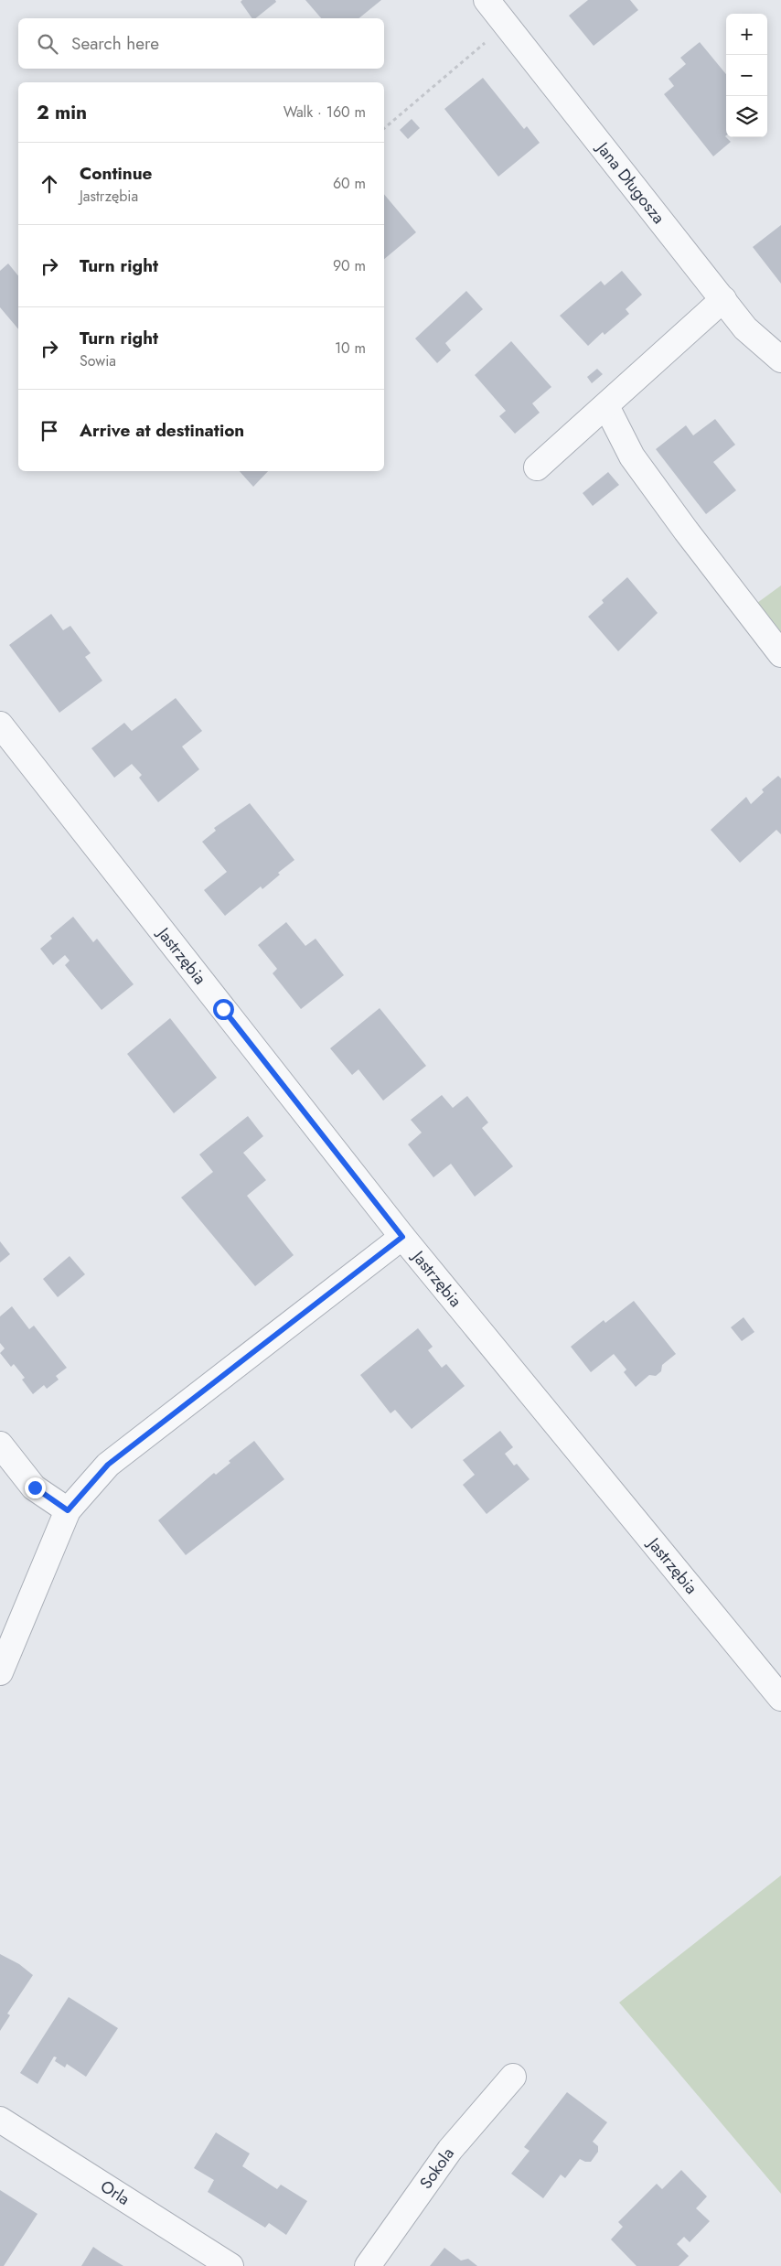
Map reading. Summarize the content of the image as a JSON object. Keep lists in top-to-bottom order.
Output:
{
  "streets": {
    "street": [
      "Jana Długosza",
      "Jastrzębia",
      "Sokola",
      "Orla"
    ]
  },
  "page": {
    "map_buttons": ["+", "−"],
    "search": "Search here",
    "heading": ["2 min", "Walk · 160 m"],
    "list": [
      ["Continue", "Jastrzębia", "60 m"],
      ["Turn right", "90 m"],
      ["Turn right", "Sowia", "10 m"],
      "Arrive at destination"
    ]
  }
}
